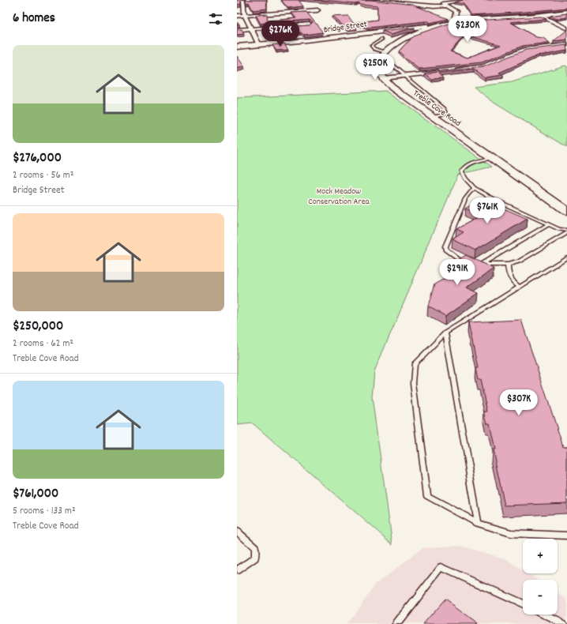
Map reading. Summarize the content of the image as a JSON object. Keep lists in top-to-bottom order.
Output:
{
  "streets": {
    "main road": ["Bridge Street", "Treble Cove Road"]
  },
  "parks": ["Mock Meadow Conservation Area"],
  "page": {
    "heading": "6 homes",
    "price": [
      "$230K",
      "$276K",
      "$250K",
      "$761K",
      "$291K",
      "$307K"
    ],
    "list": [
      {
        "name": "$276,000",
        "note": "2 rooms · 56 m² · Bridge Street"
      },
      {
        "name": "$250,000",
        "note": "2 rooms · 62 m² · Treble Cove Road"
      },
      {
        "name": "$761,000",
        "note": "5 rooms · 133 m² · Treble Cove Road"
      }
    ],
    "map_buttons": ["+", "−"]
  }
}
